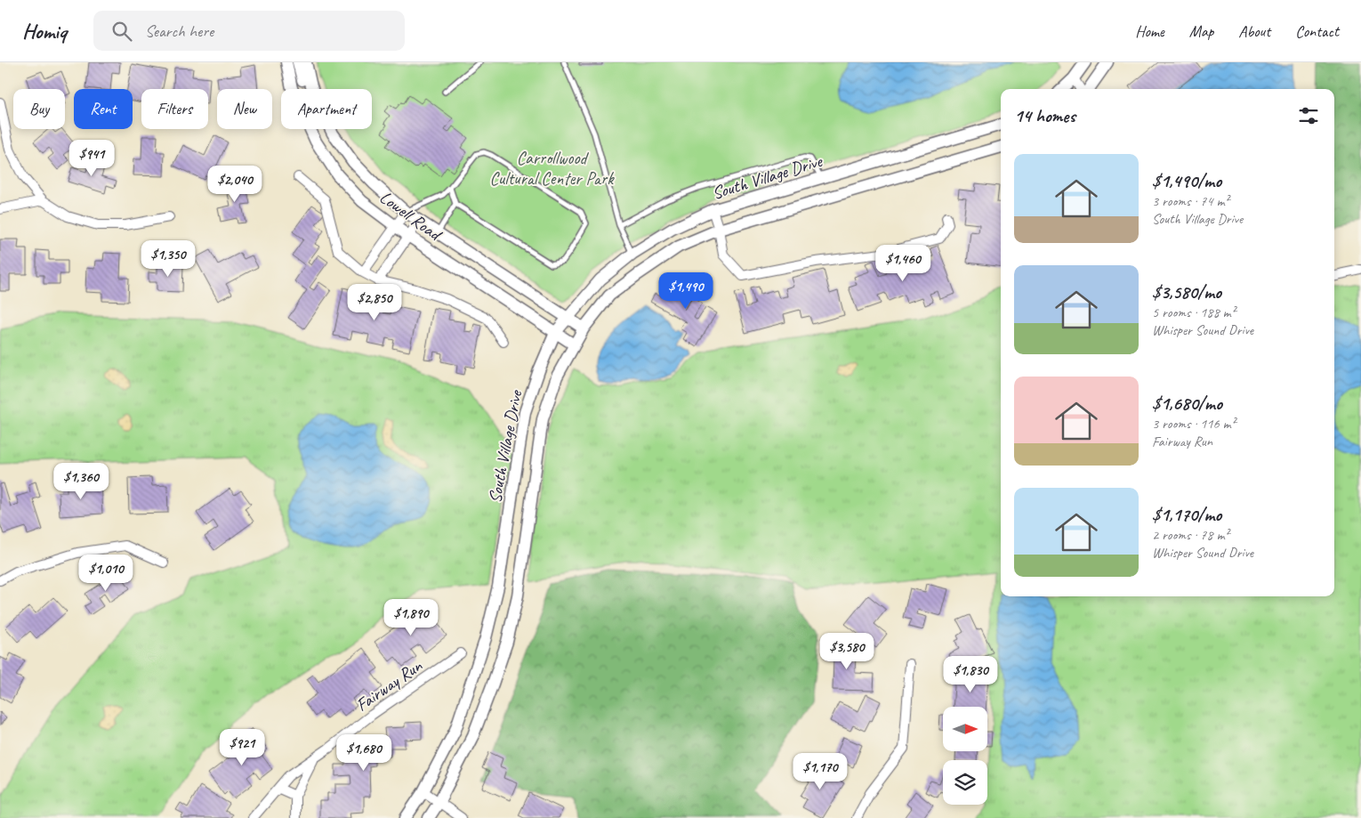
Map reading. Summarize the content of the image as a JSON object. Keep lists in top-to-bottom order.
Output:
{
  "streets": {
    "street": ["South Village Drive", "Lowell Road", "Fairway Run"]
  },
  "crossings": [
    ["South Village Drive", "Lowell Road"]
  ],
  "parks": ["Carrollwood Cultural Center Park"],
  "north": "right",
  "page": {
    "header": "Homiq",
    "search": "Search here",
    "nav": [
      "Home",
      "Map",
      "About",
      "Contact"
    ],
    "chip": [
      "Buy",
      "Rent",
      "Filters",
      "New",
      "Apartment"
    ],
    "heading": "14 homes",
    "price": [
      "$941",
      "$2,040",
      "$1,350",
      "$1,460",
      "$1,490",
      "$2,850",
      "$1,360",
      "$1,010",
      "$1,890",
      "$3,580",
      "$1,830",
      "$921",
      "$1,680",
      "$1,170"
    ],
    "list": [
      {
        "name": "$1,490/mo",
        "note": "3 rooms · 74 m² · South Village Drive"
      },
      {
        "name": "$3,580/mo",
        "note": "5 rooms · 188 m² · Whisper Sound Drive"
      },
      {
        "name": "$1,680/mo",
        "note": "3 rooms · 116 m² · Fairway Run"
      },
      {
        "name": "$1,170/mo",
        "note": "2 rooms · 78 m² · Whisper Sound Drive"
      }
    ]
  }
}
